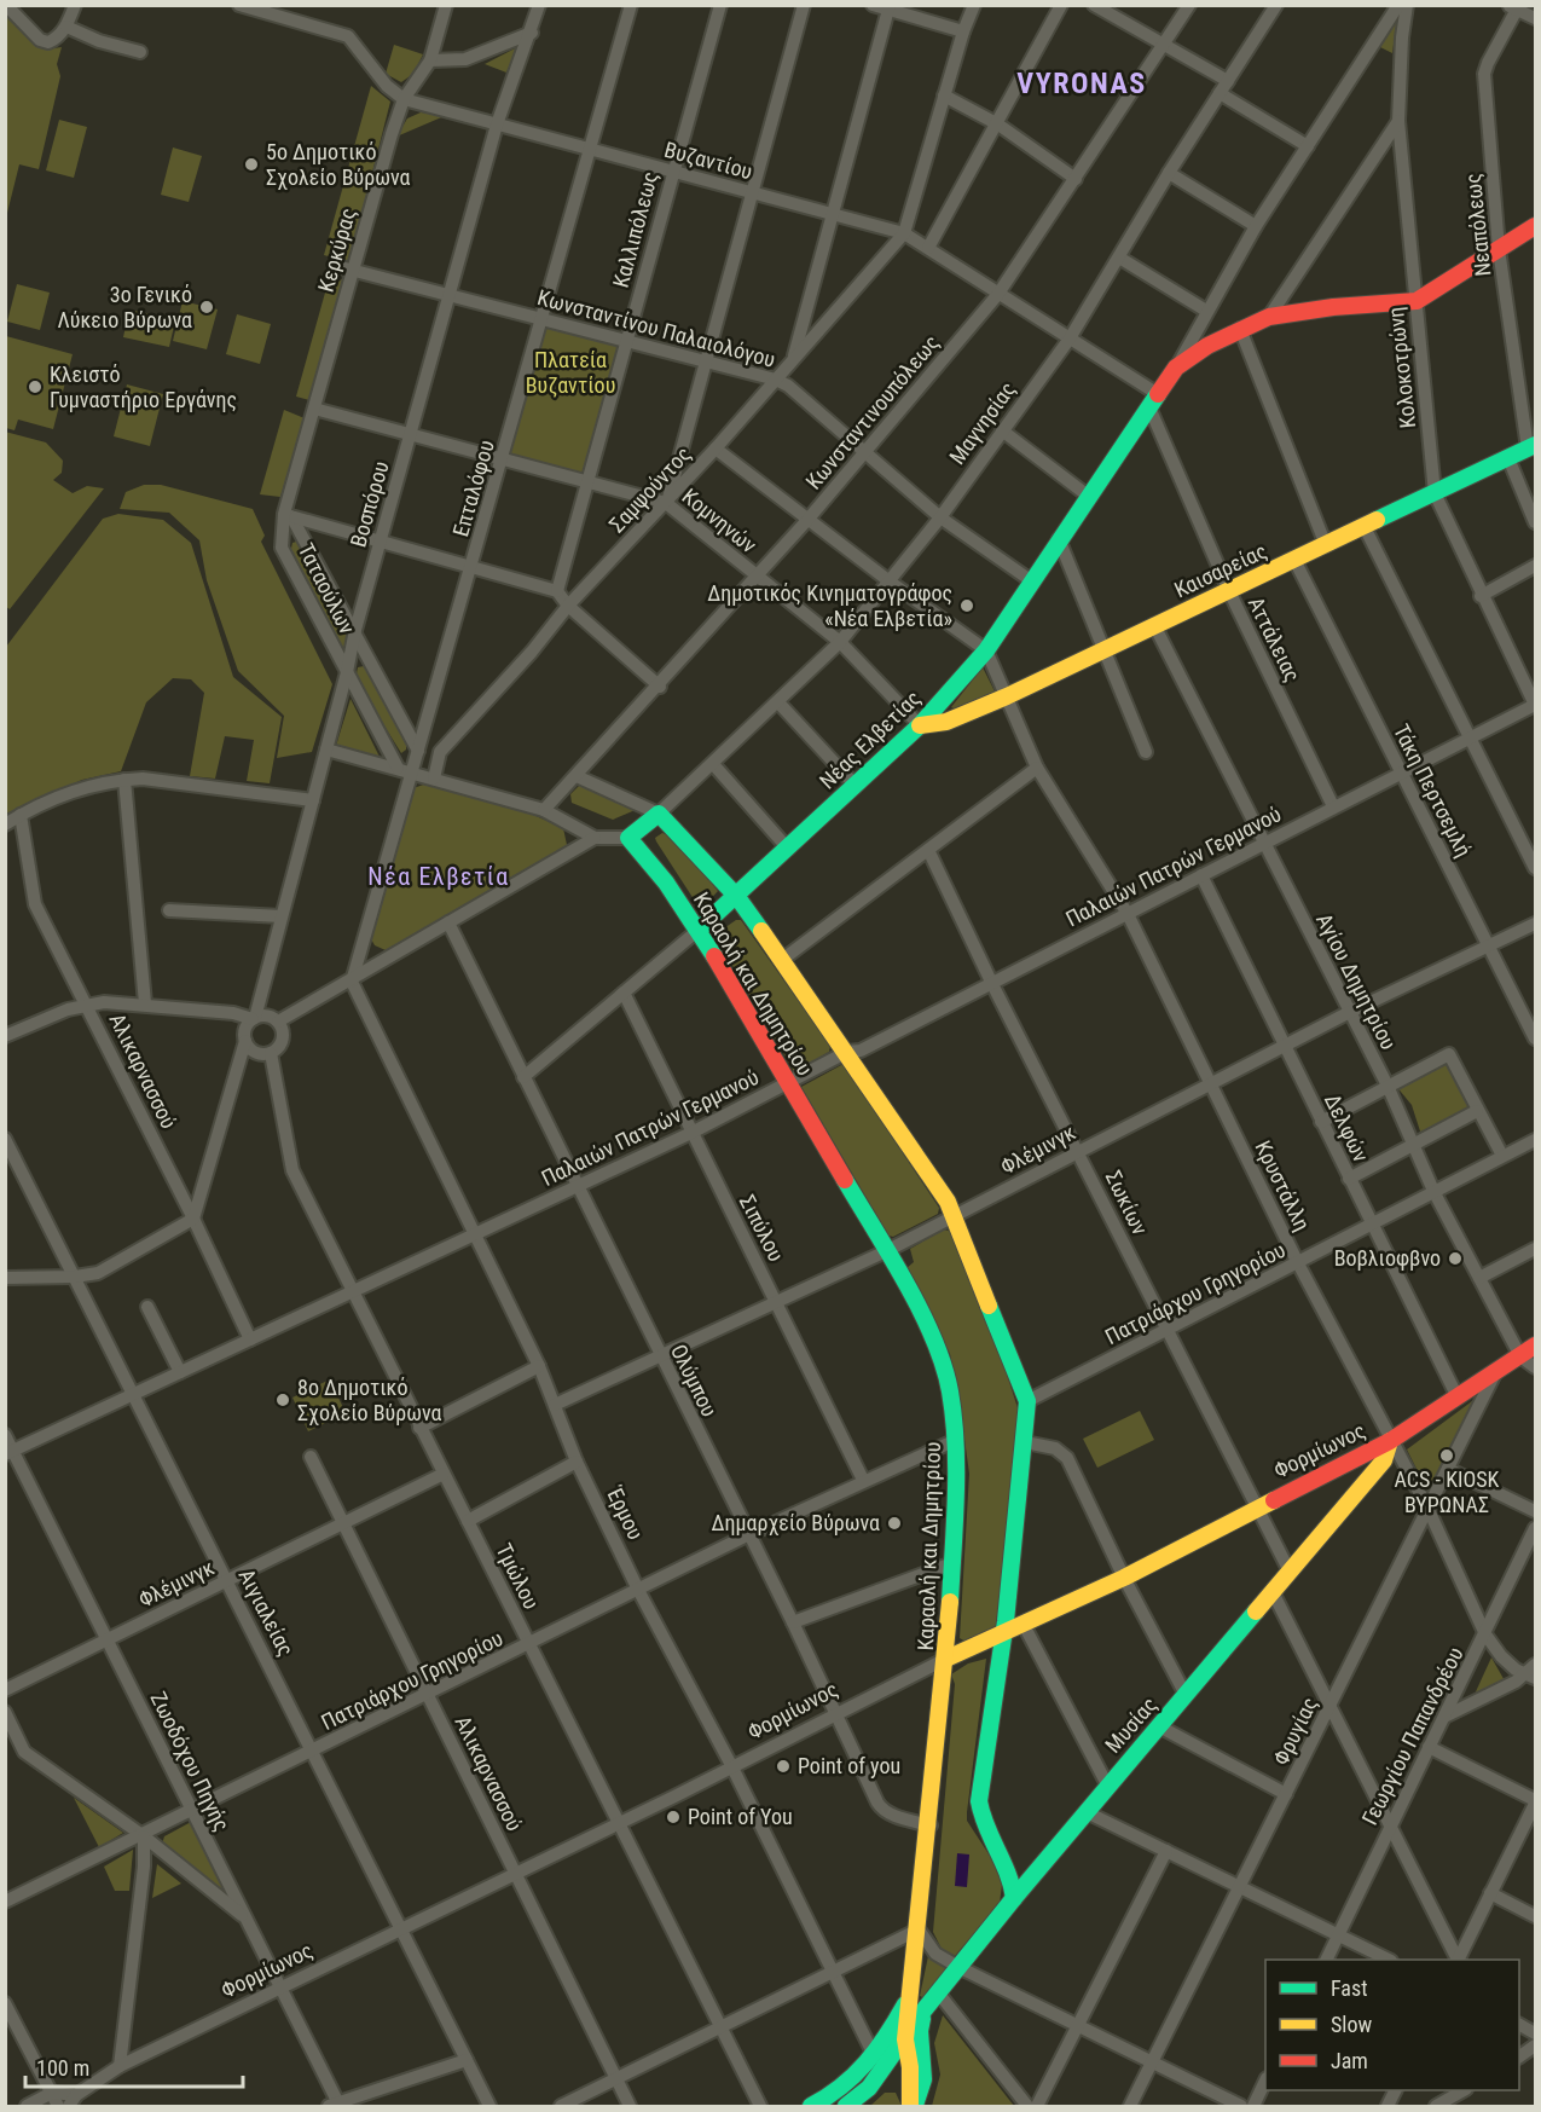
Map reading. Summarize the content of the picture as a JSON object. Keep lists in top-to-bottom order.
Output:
{
  "streets": {
    "street": [
      "Βυζαντίου",
      "Νεαπόλεως",
      "Καλλιπόλεως",
      "Κερκύρας",
      "Κωνσταντίνου Παλαιολόγου",
      "Κολοκοτρώνη",
      "Κωνσταντινουπόλεως",
      "Μαγνησίας",
      "Επταλόφου",
      "Σαμψούντος",
      "Βοσπόρου",
      "Κομνηνών",
      "Καισαρείας",
      "Ταταούλων",
      "Αττάλειας",
      "Νέας Ελβετίας",
      "Τάκη Περτσεμλή",
      "Παλαιών Πατρών Γερμανού",
      "Αγίου Δημητρίου",
      "Καραολή και Δημητρίου",
      "Αλικαρνασσού",
      "Δελφών",
      "Φλέμινγκ",
      "Κρυστάλλη",
      "Σωκίων",
      "Σιπύλου",
      "Πατριάρχου Γρηγορίου",
      "Ολύμπου",
      "Φορμίωνος",
      "Έρμου",
      "Τμώλου",
      "Αιγιαλείας",
      "Μυσίας",
      "Φρυγίας",
      "Γεωργίου Παπανδρέου",
      "Ζωοδόχου Πηγής"
    ]
  },
  "crossings": [
    ["Βυζαντίου", "Καλλιπόλεως"],
    ["Βυζαντίου", "Κερκύρας"],
    ["Βυζαντίου", "Κωνσταντινουπόλεως"],
    ["Βυζαντίου", "Μαγνησίας"],
    ["Βυζαντίου", "Επταλόφου"],
    ["Βυζαντίου", "Σαμψούντος"],
    ["Βυζαντίου", "Βοσπόρου"],
    ["Βυζαντίου", "Αττάλειας"],
    ["Βυζαντίου", "Νέας Ελβετίας"],
    ["Νεαπόλεως", "Καισαρείας"],
    ["Καλλιπόλεως", "Κωνσταντίνου Παλαιολόγου"],
    ["Καλλιπόλεως", "Κομνηνών"],
    ["Κερκύρας", "Κωνσταντίνου Παλαιολόγου"],
    ["Κερκύρας", "Κομνηνών"],
    ["Κερκύρας", "Ταταούλων"],
    ["Κωνσταντίνου Παλαιολόγου", "Κωνσταντινουπόλεως"],
    ["Κωνσταντίνου Παλαιολόγου", "Μαγνησίας"],
    ["Κωνσταντίνου Παλαιολόγου", "Επταλόφου"],
    ["Κωνσταντίνου Παλαιολόγου", "Σαμψούντος"],
    ["Κωνσταντίνου Παλαιολόγου", "Βοσπόρου"],
    ["Κωνσταντίνου Παλαιολόγου", "Νέας Ελβετίας"],
    ["Κολοκοτρώνη", "Καισαρείας"],
    ["Κολοκοτρώνη", "Παλαιών Πατρών Γερμανού"],
    ["Κωνσταντινουπόλεως", "Κομνηνών"],
    ["Μαγνησίας", "Κομνηνών"],
    ["Μαγνησίας", "Καραολή και Δημητρίου"],
    ["Επταλόφου", "Κομνηνών"],
    ["Επταλόφου", "Ταταούλων"],
    ["Επταλόφου", "Έρμου"],
    ["Σαμψούντος", "Κομνηνών"],
    ["Βοσπόρου", "Κομνηνών"],
    ["Βοσπόρου", "Ταταούλων"],
    ["Βοσπόρου", "Τμώλου"],
    ["Κομνηνών", "Καισαρείας"],
    ["Κομνηνών", "Νέας Ελβετίας"],
    ["Καισαρείας", "Αττάλειας"],
    ["Καισαρείας", "Νέας Ελβετίας"],
    ["Καισαρείας", "Τάκη Περτσεμλή"],
    ["Καισαρείας", "Αγίου Δημητρίου"],
    ["Καισαρείας", "Κρυστάλλη"],
    ["Αττάλειας", "Νέας Ελβετίας"],
    ["Αττάλειας", "Παλαιών Πατρών Γερμανού"],
    ["Νέας Ελβετίας", "Καραολή και Δημητρίου"],
    ["Νέας Ελβετίας", "Κρυστάλλη"],
    ["Νέας Ελβετίας", "Σιπύλου"],
    ["Νέας Ελβετίας", "Ολύμπου"],
    ["Τάκη Περτσεμλή", "Παλαιών Πατρών Γερμανού"],
    ["Τάκη Περτσεμλή", "Φλέμινγκ"],
    ["Παλαιών Πατρών Γερμανού", "Αγίου Δημητρίου"],
    ["Παλαιών Πατρών Γερμανού", "Καραολή και Δημητρίου"],
    ["Παλαιών Πατρών Γερμανού", "Αλικαρνασσού"],
    ["Παλαιών Πατρών Γερμανού", "Δελφών"],
    ["Παλαιών Πατρών Γερμανού", "Κρυστάλλη"],
    ["Παλαιών Πατρών Γερμανού", "Σωκίων"],
    ["Παλαιών Πατρών Γερμανού", "Σιπύλου"],
    ["Παλαιών Πατρών Γερμανού", "Ολύμπου"],
    ["Παλαιών Πατρών Γερμανού", "Έρμου"],
    ["Παλαιών Πατρών Γερμανού", "Τμώλου"],
    ["Παλαιών Πατρών Γερμανού", "Αιγιαλείας"],
    ["Παλαιών Πατρών Γερμανού", "Ζωοδόχου Πηγής"],
    ["Αγίου Δημητρίου", "Φλέμινγκ"],
    ["Αγίου Δημητρίου", "Πατριάρχου Γρηγορίου"],
    ["Αγίου Δημητρίου", "Φορμίωνος"],
    ["Καραολή και Δημητρίου", "Φλέμινγκ"],
    ["Καραολή και Δημητρίου", "Πατριάρχου Γρηγορίου"],
    ["Καραολή και Δημητρίου", "Ολύμπου"],
    ["Καραολή και Δημητρίου", "Φορμίωνος"],
    ["Καραολή και Δημητρίου", "Μυσίας"],
    ["Αλικαρνασσού", "Φλέμινγκ"],
    ["Αλικαρνασσού", "Πατριάρχου Γρηγορίου"],
    ["Αλικαρνασσού", "Φορμίωνος"],
    ["Δελφών", "Φλέμινγκ"],
    ["Δελφών", "Πατριάρχου Γρηγορίου"],
    ["Δελφών", "Φορμίωνος"],
    ["Φλέμινγκ", "Κρυστάλλη"],
    ["Φλέμινγκ", "Σωκίων"],
    ["Φλέμινγκ", "Σιπύλου"],
    ["Φλέμινγκ", "Ολύμπου"],
    ["Φλέμινγκ", "Έρμου"],
    ["Φλέμινγκ", "Τμώλου"],
    ["Φλέμινγκ", "Αιγιαλείας"],
    ["Φλέμινγκ", "Ζωοδόχου Πηγής"],
    ["Κρυστάλλη", "Πατριάρχου Γρηγορίου"],
    ["Κρυστάλλη", "Φορμίωνος"],
    ["Κρυστάλλη", "Μυσίας"],
    ["Κρυστάλλη", "Φρυγίας"],
    ["Κρυστάλλη", "Γεωργίου Παπανδρέου"],
    ["Σωκίων", "Πατριάρχου Γρηγορίου"],
    ["Σωκίων", "Φορμίωνος"],
    ["Σωκίων", "Μυσίας"],
    ["Σιπύλου", "Πατριάρχου Γρηγορίου"],
    ["Πατριάρχου Γρηγορίου", "Ολύμπου"],
    ["Πατριάρχου Γρηγορίου", "Έρμου"],
    ["Πατριάρχου Γρηγορίου", "Τμώλου"],
    ["Πατριάρχου Γρηγορίου", "Αιγιαλείας"],
    ["Πατριάρχου Γρηγορίου", "Ζωοδόχου Πηγής"],
    ["Ολύμπου", "Φορμίωνος"],
    ["Φορμίωνος", "Έρμου"],
    ["Φορμίωνος", "Τμώλου"],
    ["Φορμίωνος", "Αιγιαλείας"],
    ["Φορμίωνος", "Μυσίας"],
    ["Φορμίωνος", "Φρυγίας"],
    ["Φορμίωνος", "Ζωοδόχου Πηγής"]
  ],
  "districts": ["VYRONAS", "Νέα Ελβετία"],
  "parks": ["Πλατεία Βυζαντίου"],
  "places": [
    "5ο Δημοτικό Σχολείο Βύρωνα",
    "3o Γενικό Λύκειο Βύρωνα",
    "Κλειστό Γυμναστήριο Εργάνης",
    "Δημοτικός Κινηματογράφος «Νέα Ελβετία»",
    "Βοβλιοφβνο",
    "8ο Δημοτικό Σχολείο Βύρωνα",
    "ACS - KIOSK ΒΥΡΩΝΑΣ",
    "Δημαρχείο Βύρωνα",
    "Point of you",
    "Point of You"
  ],
  "legend": ["Fast", "Slow", "Jam"],
  "scale_bar": "100 m"
}
